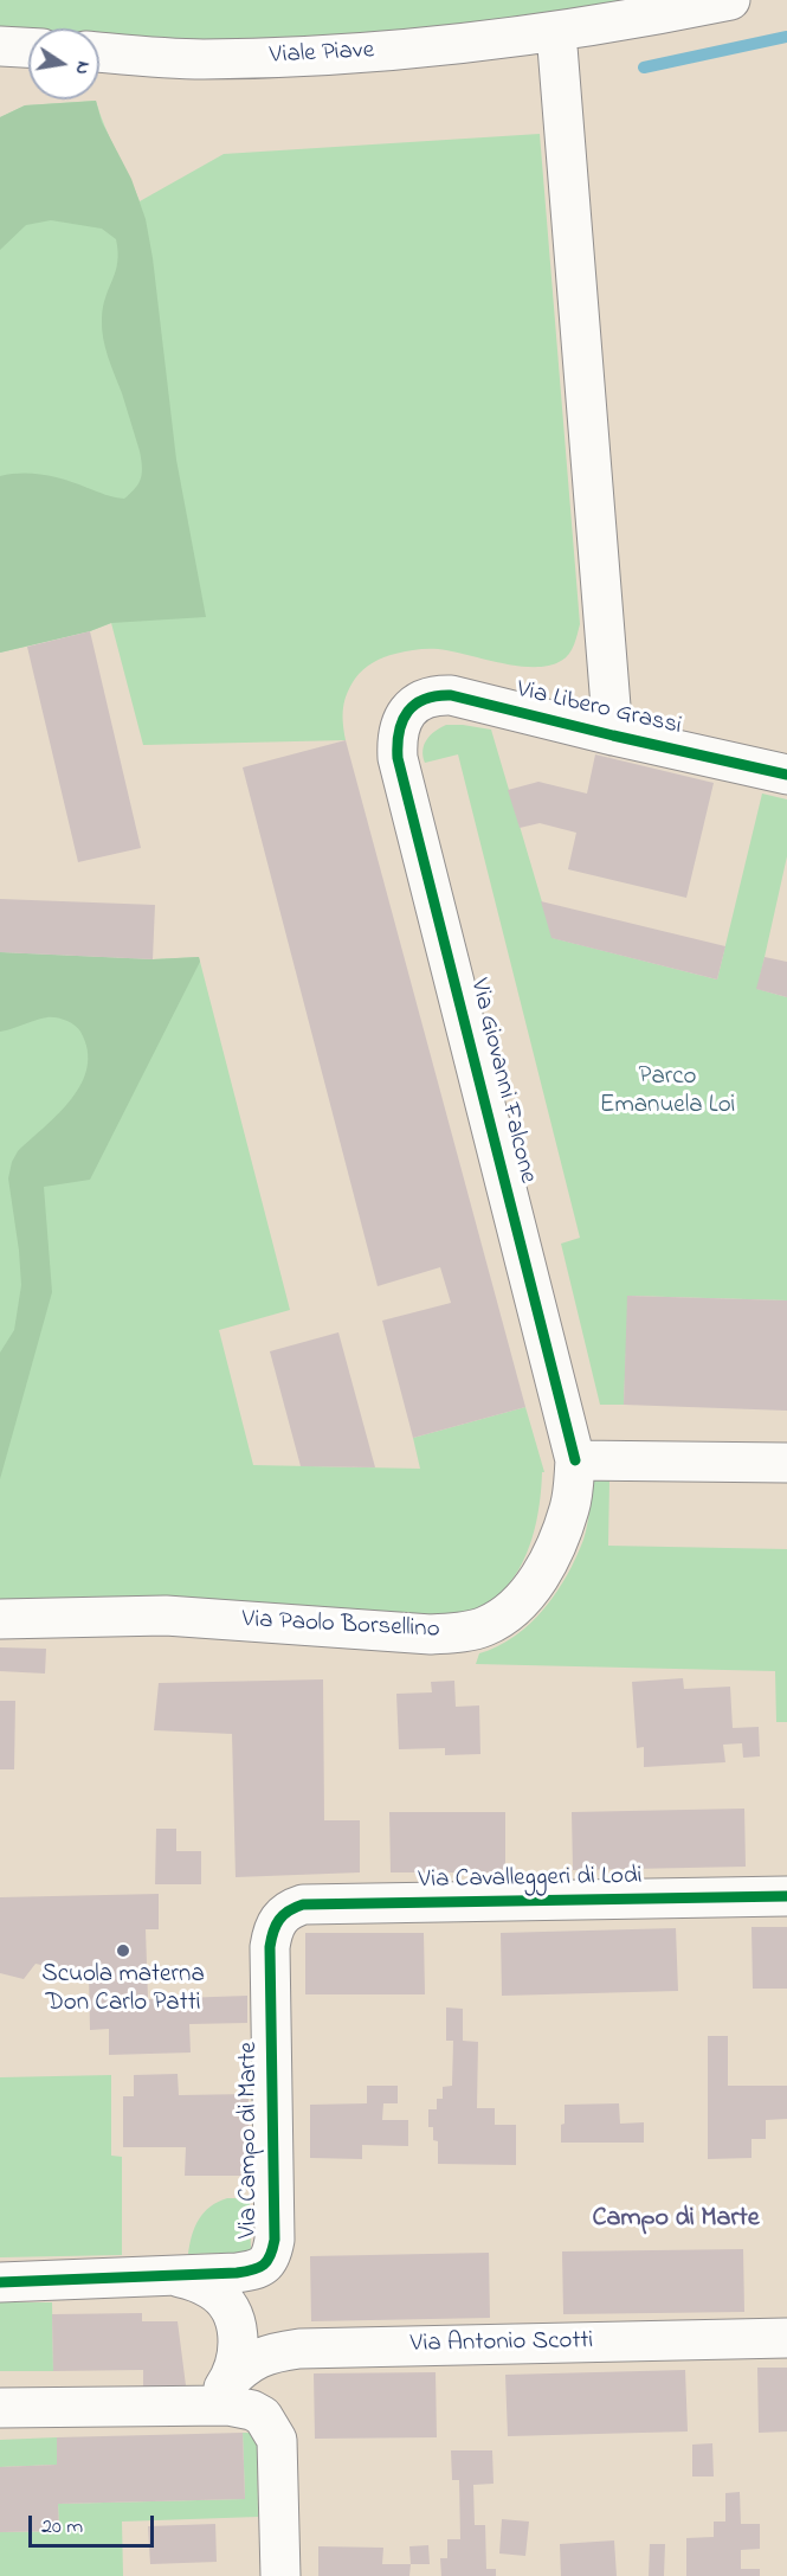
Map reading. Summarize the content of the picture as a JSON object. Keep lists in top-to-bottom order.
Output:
{
  "streets": {
    "street": [
      "Viale Piave",
      "Via Libero Grassi",
      "Via Giovanni Falcone",
      "Via Paolo Borsellino",
      "Via Cavalleggeri di Lodi",
      "Via Campo di Marte",
      "Via Antonio Scotti"
    ]
  },
  "crossings": [
    ["Via Libero Grassi", "Via Giovanni Falcone"],
    ["Via Giovanni Falcone", "Via Paolo Borsellino"],
    ["Via Cavalleggeri di Lodi", "Via Campo di Marte"],
    ["Via Campo di Marte", "Via Antonio Scotti"]
  ],
  "districts": ["Campo di Marte"],
  "parks": ["Parco Emanuela Loi"],
  "places": ["Scuola materna Don Carlo Patti"],
  "scale_bar": "20 m",
  "north": "right"
}
